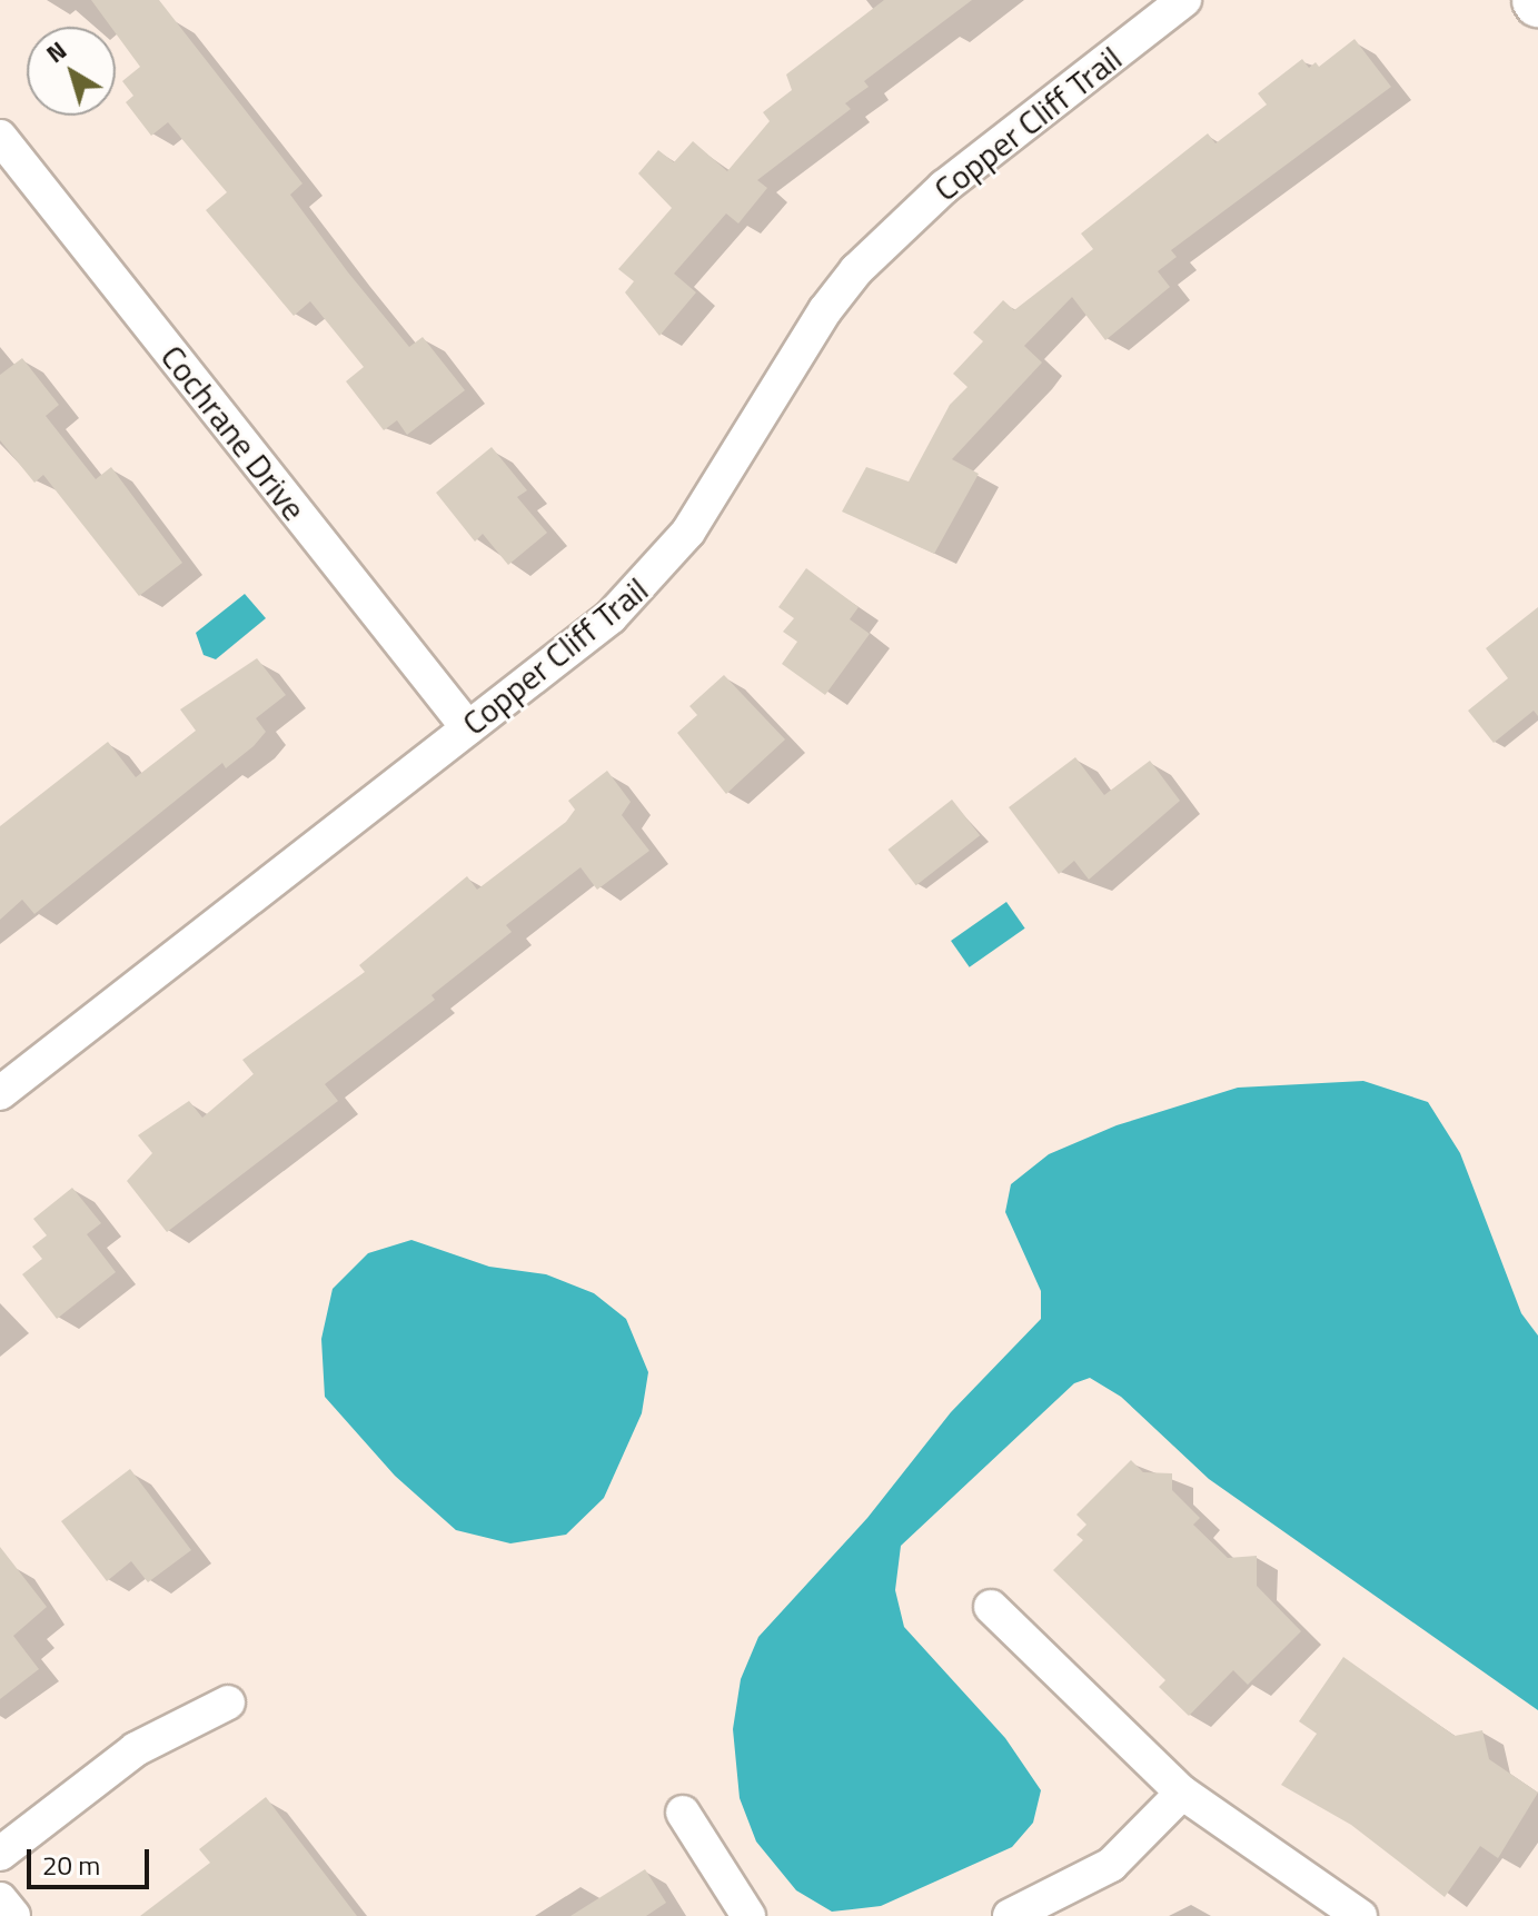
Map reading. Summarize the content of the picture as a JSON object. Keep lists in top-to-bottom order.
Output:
{
  "streets": {
    "street": ["Copper Cliff Trail", "Cochrane Drive"]
  },
  "crossings": [
    ["Copper Cliff Trail", "Cochrane Drive"]
  ],
  "scale_bar": "20 m",
  "north": "top left"
}
